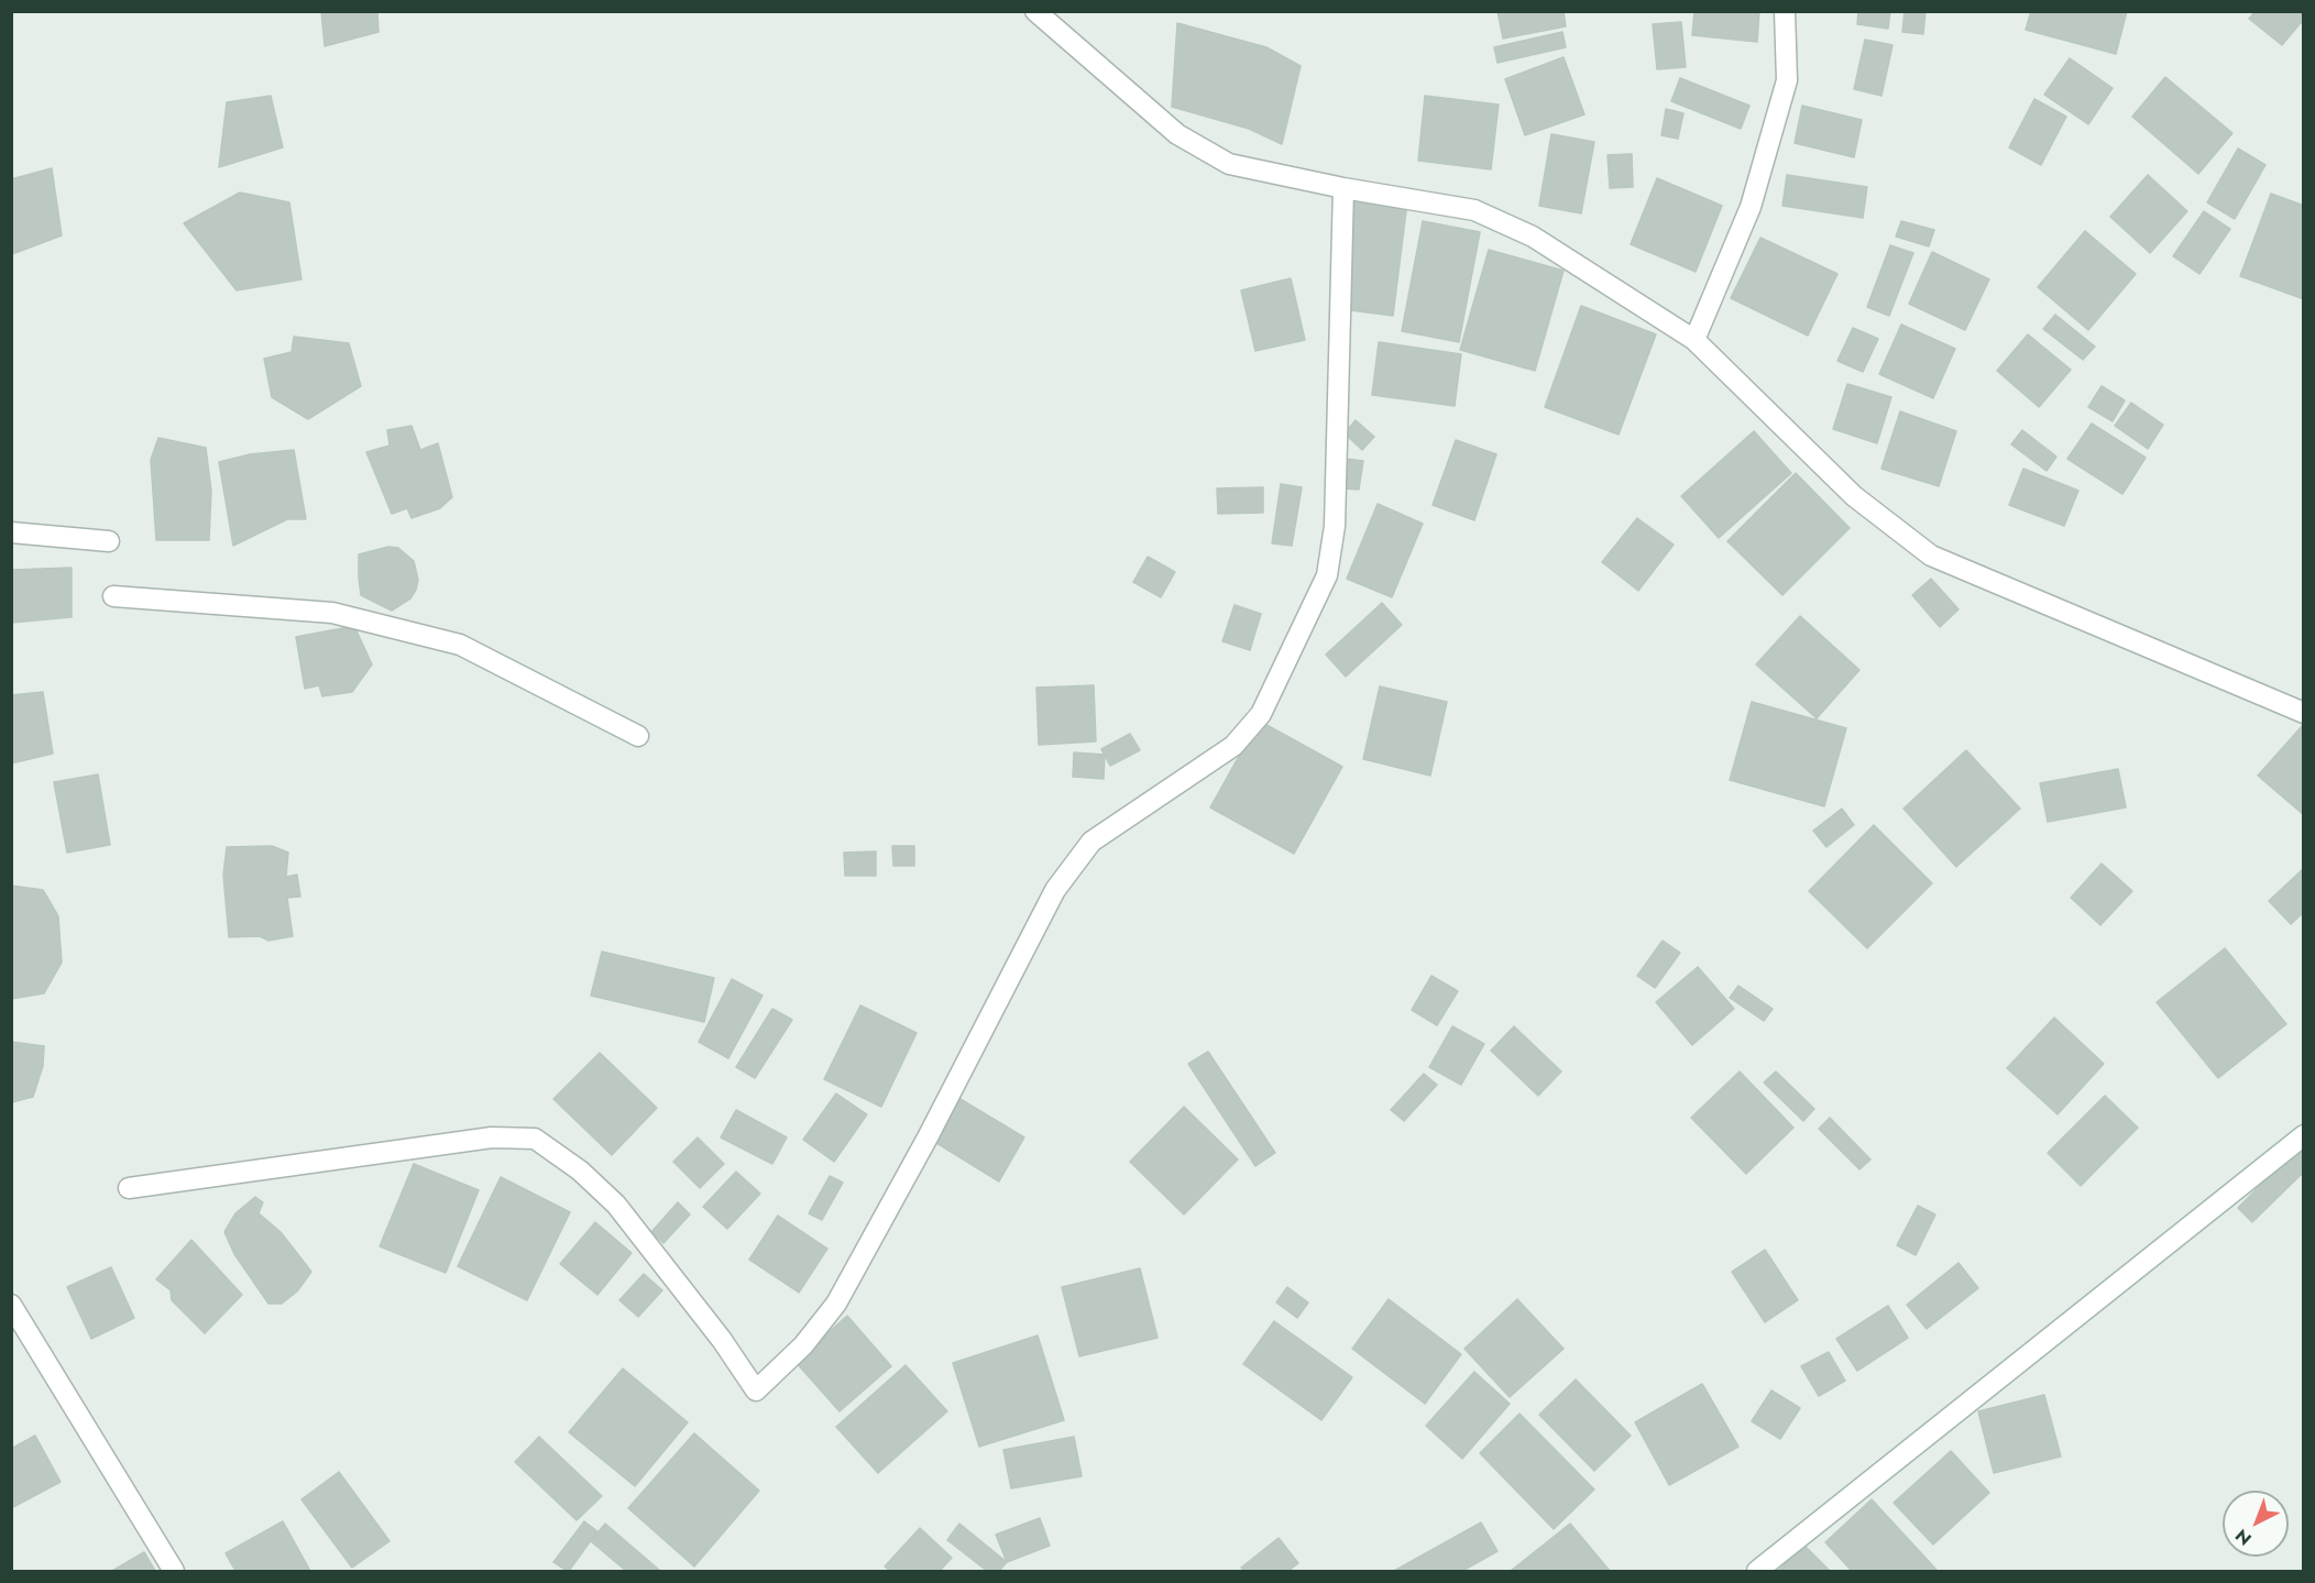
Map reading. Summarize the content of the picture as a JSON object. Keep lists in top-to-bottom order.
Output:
{
  "north": "bottom left"
}
